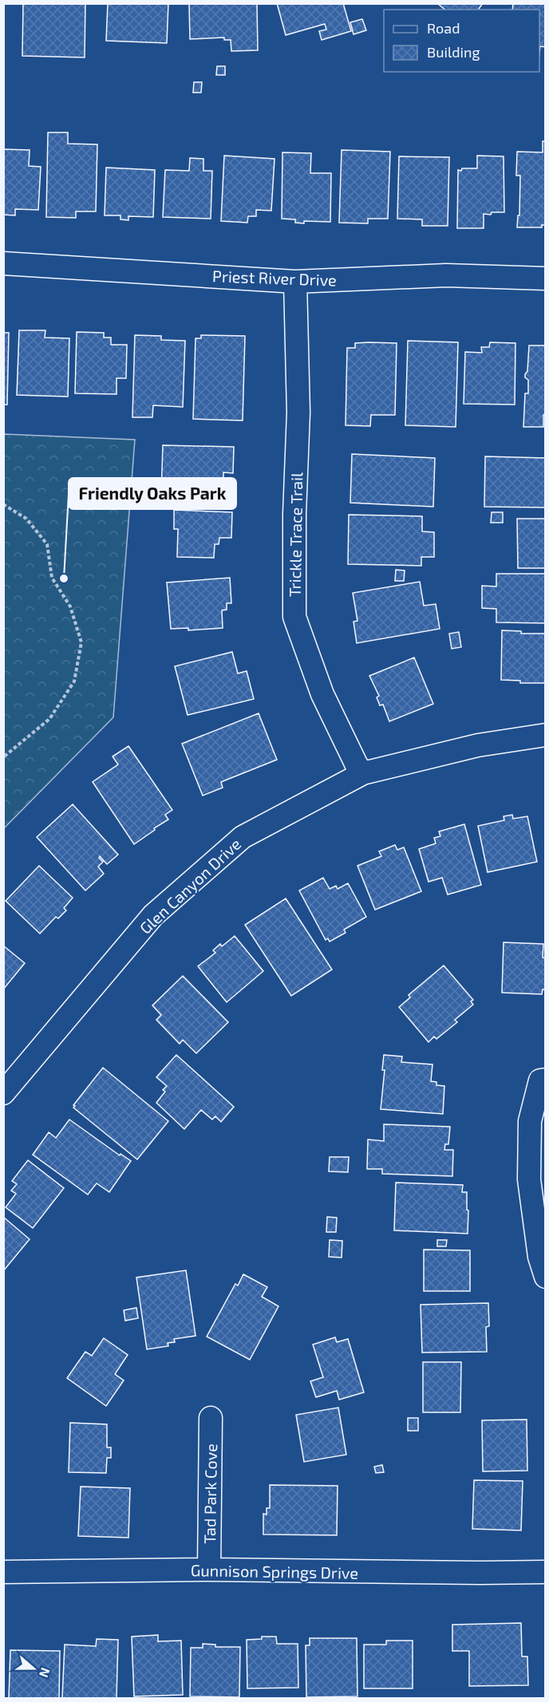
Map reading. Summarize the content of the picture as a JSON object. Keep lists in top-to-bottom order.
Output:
{
  "streets": {
    "street": [
      "Priest River Drive",
      "Trickle Trace Trail",
      "Glen Canyon Drive",
      "Tad Park Cove",
      "Gunnison Springs Drive"
    ]
  },
  "crossings": [
    ["Priest River Drive", "Trickle Trace Trail"],
    ["Trickle Trace Trail", "Glen Canyon Drive"],
    ["Tad Park Cove", "Gunnison Springs Drive"]
  ],
  "places": ["Friendly Oaks Park"],
  "legend": ["Road", "Building"],
  "north": "right"
}
